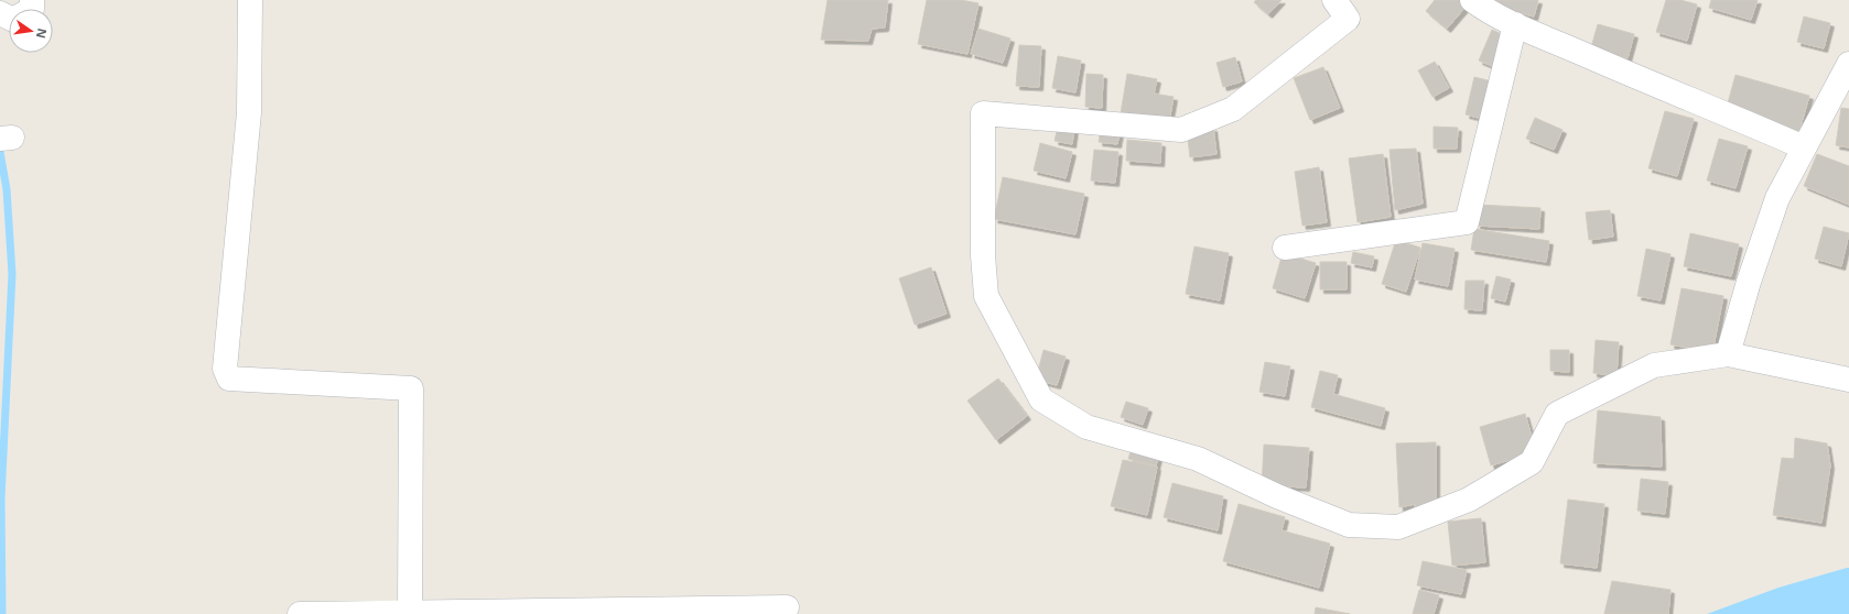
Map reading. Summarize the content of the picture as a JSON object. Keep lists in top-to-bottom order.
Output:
{
  "north": "right"
}
